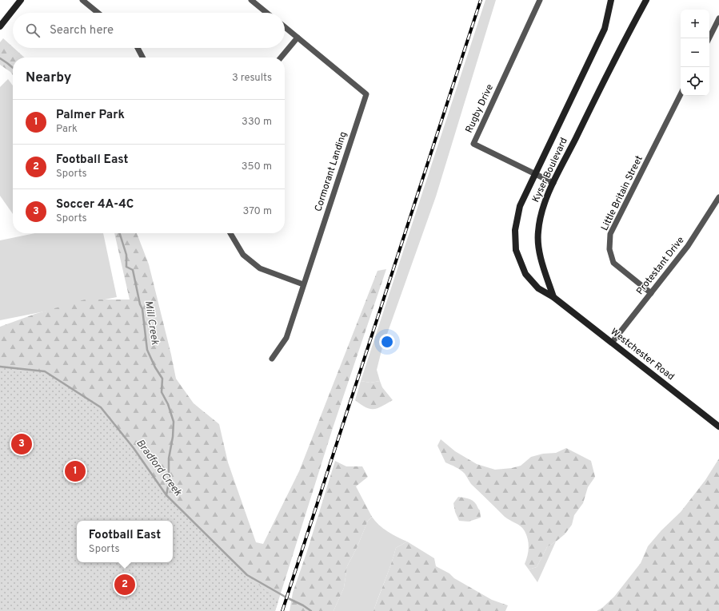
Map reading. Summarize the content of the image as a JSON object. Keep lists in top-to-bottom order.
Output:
{
  "streets": {
    "street": [
      "Rugby Drive",
      "Kyser Boulevard",
      "Cormorant Landing",
      "Little Britain Street",
      "Protestant Drive",
      "Westchester Road"
    ]
  },
  "crossings": [
    ["Rugby Drive", "Kyser Boulevard"],
    ["Kyser Boulevard", "Westchester Road"],
    ["Little Britain Street", "Protestant Drive"],
    ["Protestant Drive", "Westchester Road"]
  ],
  "water": ["Mill Creek", "Bradford Creek"],
  "page": {
    "map_buttons": ["+", "−"],
    "search": "Search here",
    "heading": ["Nearby", "3 results"],
    "list": [
      {
        "mark": "1",
        "name": "Palmer Park",
        "note": "Park",
        "value": "330 m"
      },
      {
        "mark": "2",
        "name": "Football East",
        "note": "Sports",
        "value": "350 m"
      },
      {
        "mark": "3",
        "name": "Soccer 4A-4C",
        "note": "Sports",
        "value": "370 m"
      }
    ],
    "pins": ["3", "1", "2"],
    "popup": ["Football East", "Sports"]
  }
}
